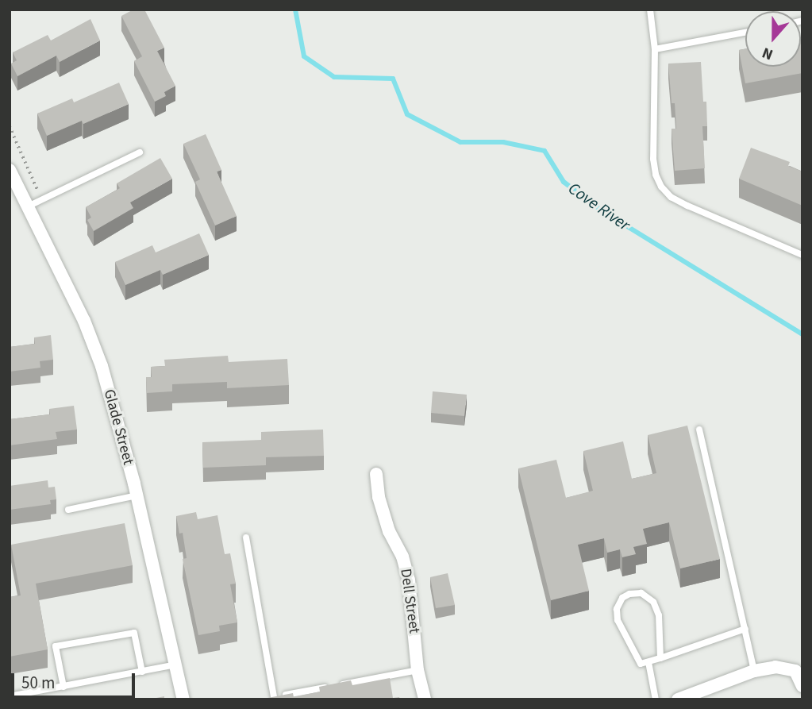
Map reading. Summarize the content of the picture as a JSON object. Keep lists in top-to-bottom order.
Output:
{
  "streets": {
    "street": ["Glade Street", "Dell Street"]
  },
  "water": ["Cove River"],
  "scale_bar": "50 m",
  "north": "bottom"
}
